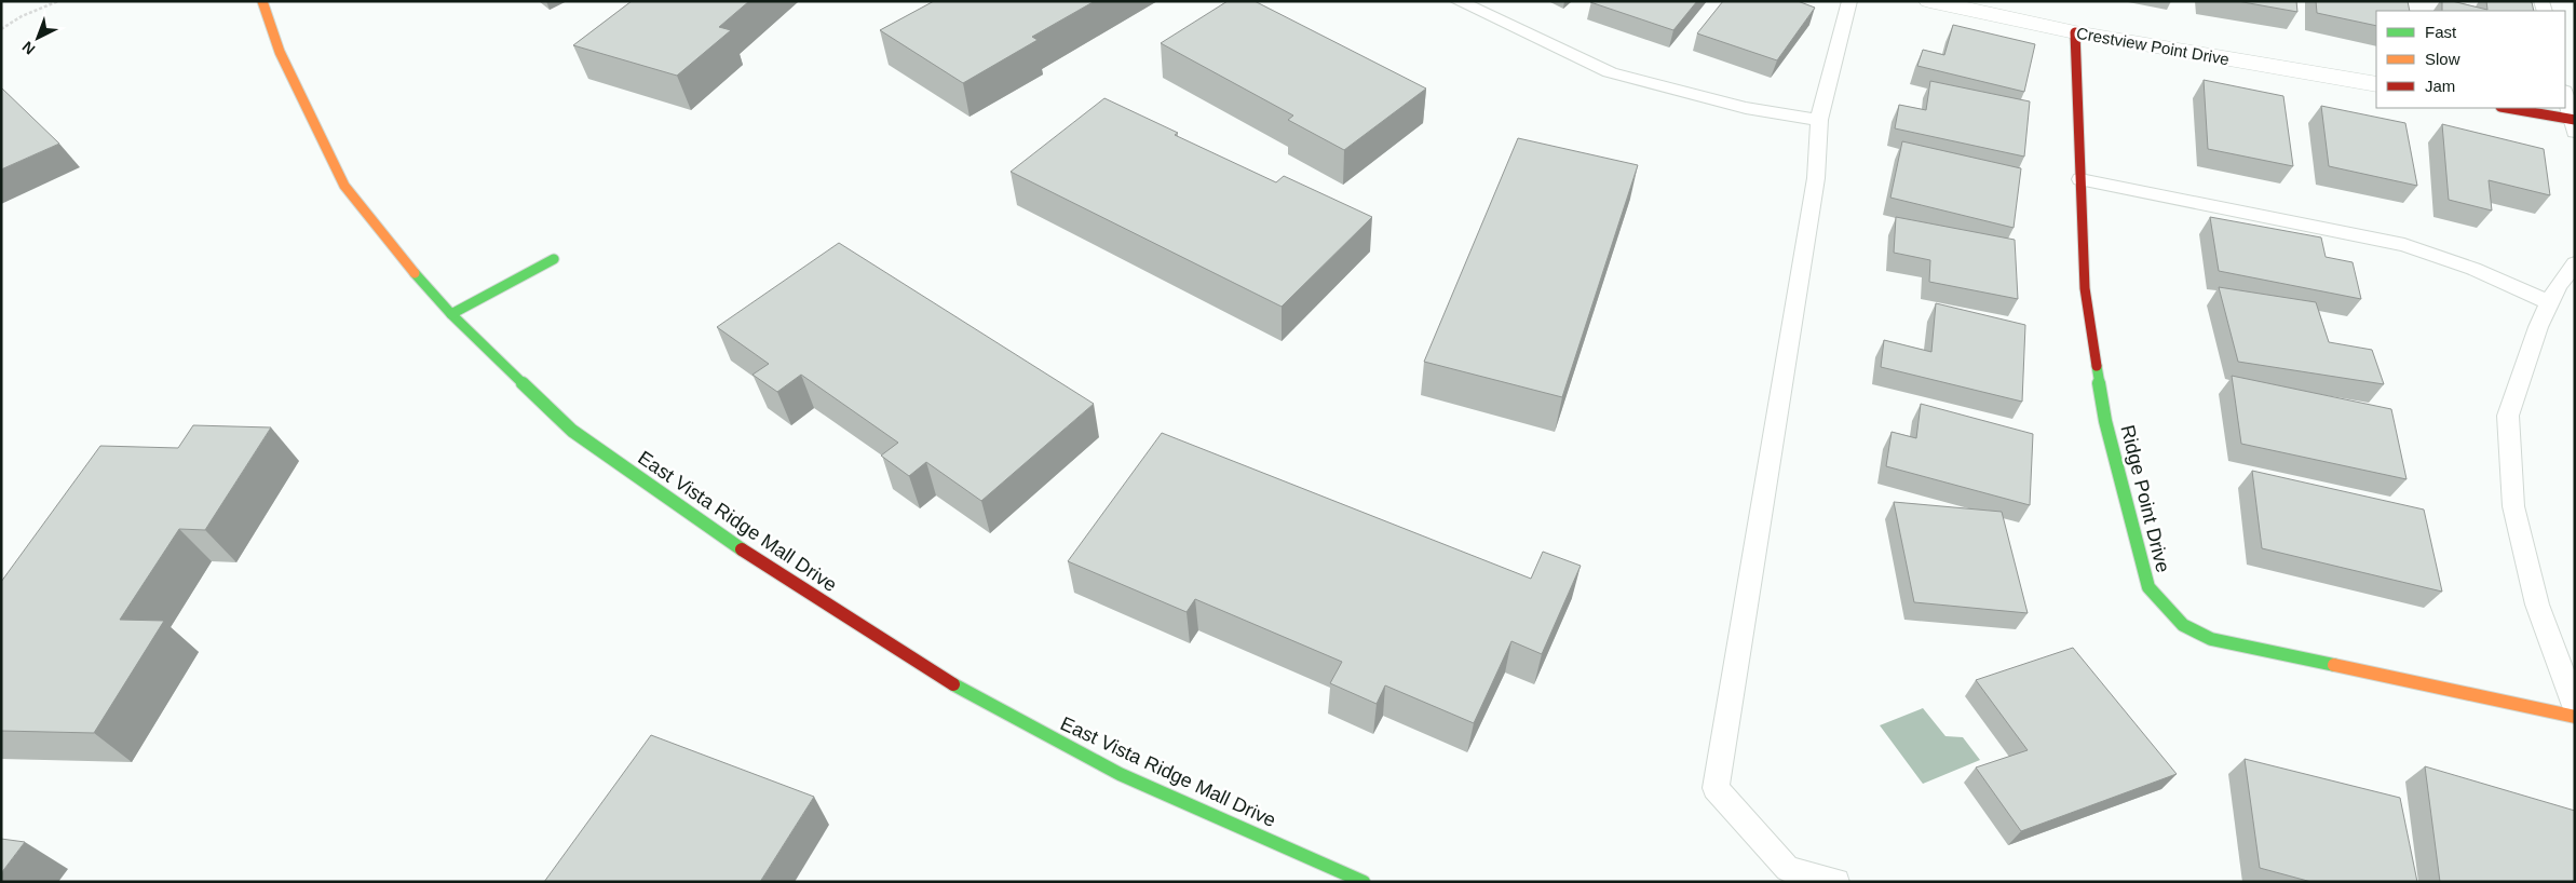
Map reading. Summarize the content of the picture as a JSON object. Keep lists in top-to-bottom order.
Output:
{
  "streets": {
    "main road": ["Ridge Point Drive", "East Vista Ridge Mall Drive"],
    "street": ["Crestview Point Drive"]
  },
  "crossings": [
    ["Crestview Point Drive", "Ridge Point Drive"]
  ],
  "legend": ["Fast", "Slow", "Jam"],
  "north": "bottom left"
}
